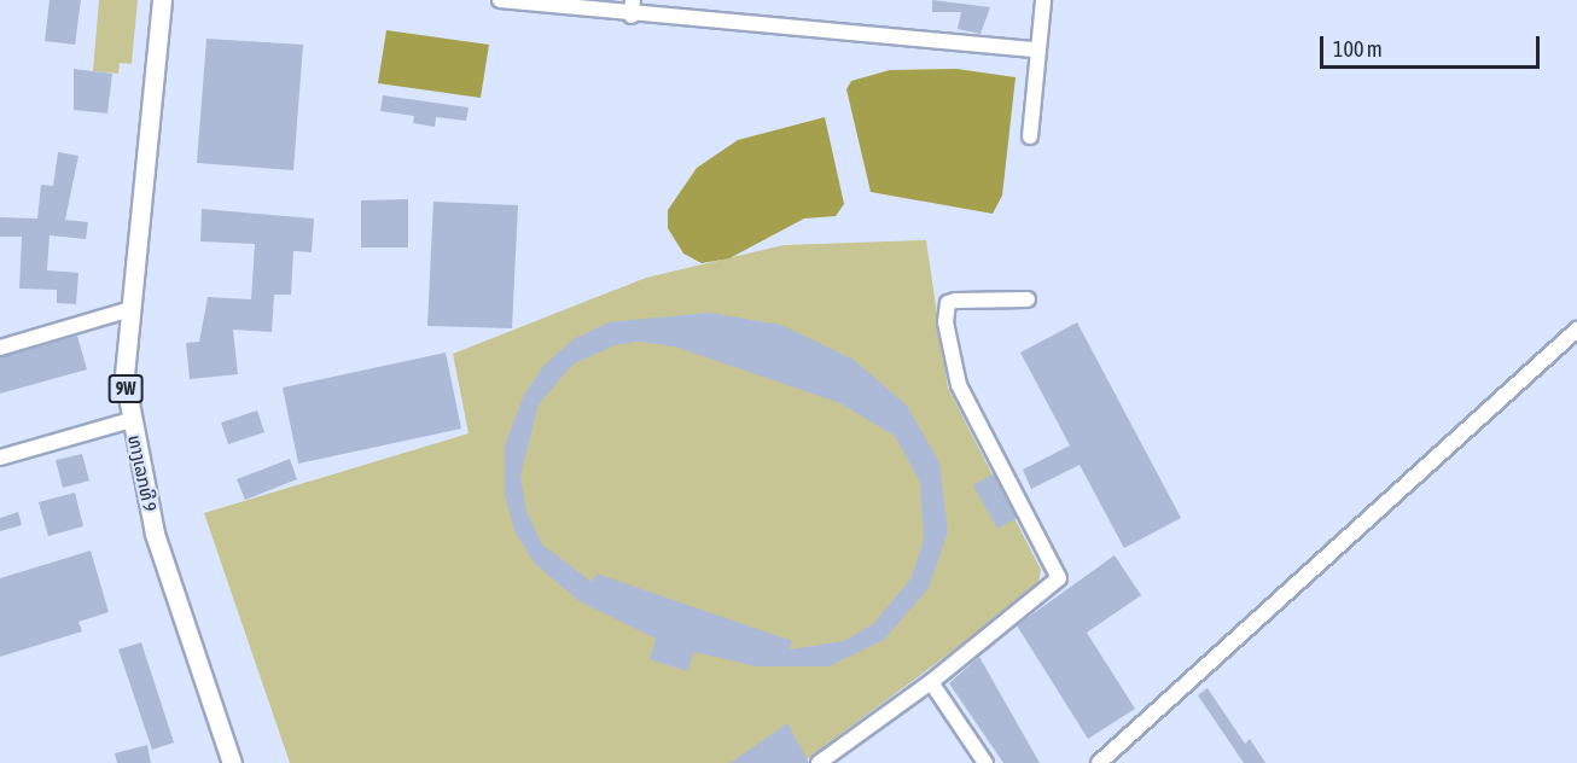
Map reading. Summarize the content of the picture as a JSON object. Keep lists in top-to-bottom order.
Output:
{
  "streets": {
    "main road": ["9W", "ທາງເລກທີ 9"]
  },
  "scale_bar": "100 m"
}
